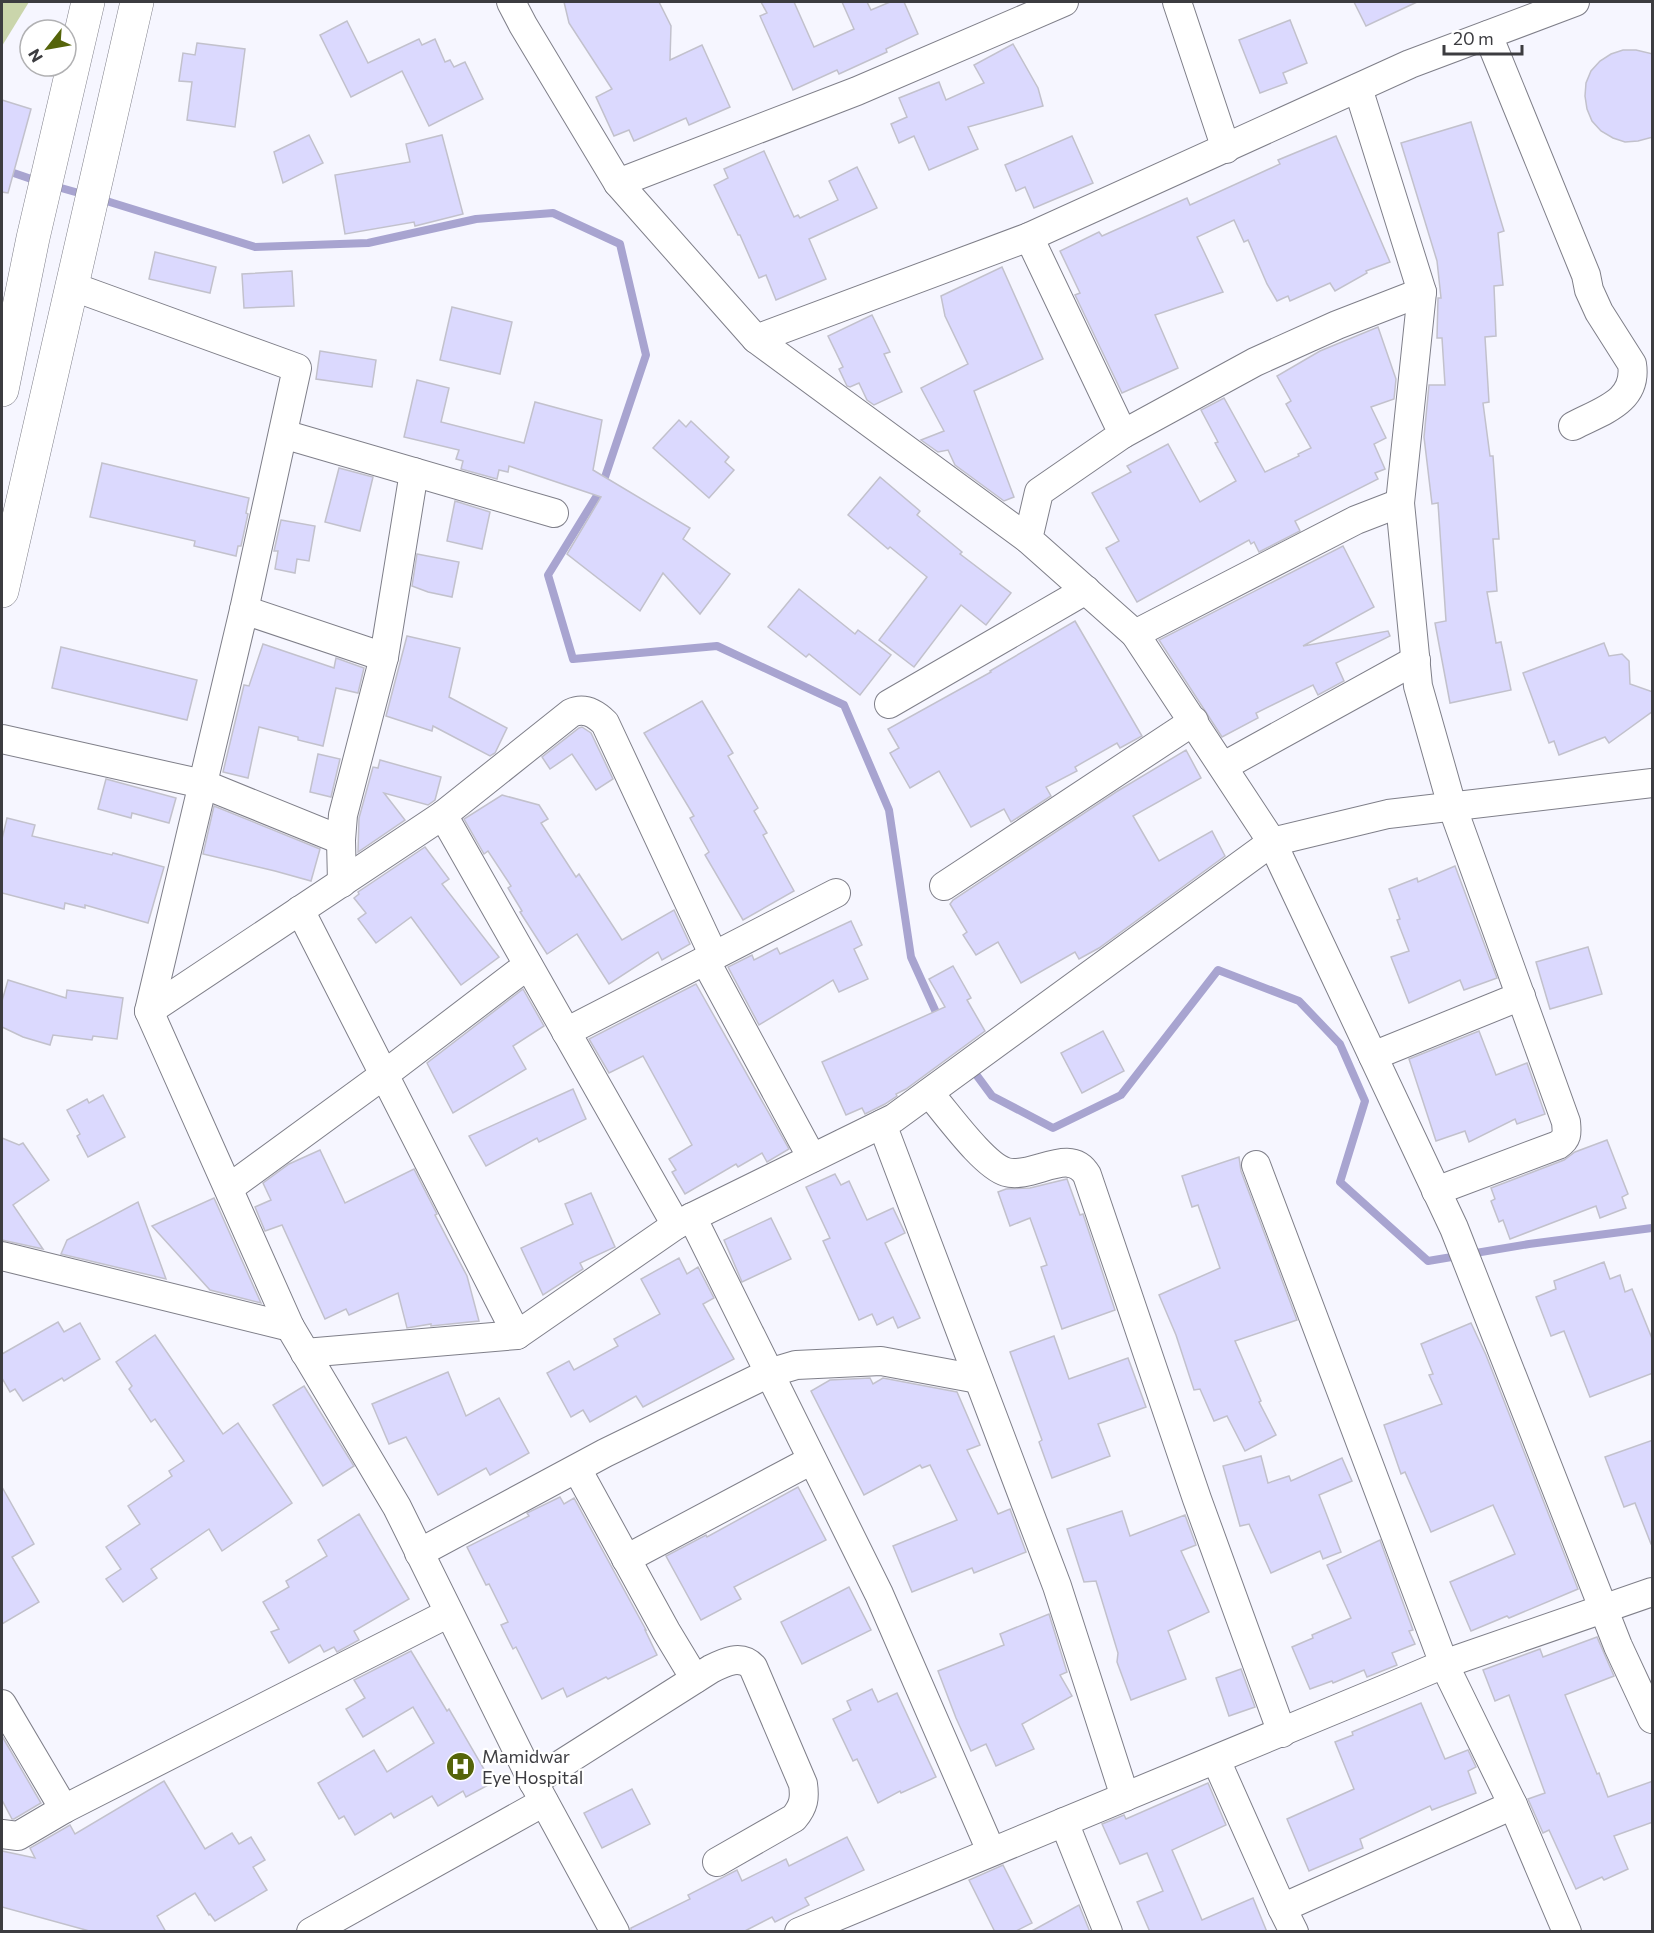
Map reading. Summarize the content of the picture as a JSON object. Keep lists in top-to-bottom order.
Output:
{
  "places": {
    "hospital": ["Mamidwar Eye Hospital"]
  },
  "scale_bar": "20 m",
  "north": "bottom left"
}
